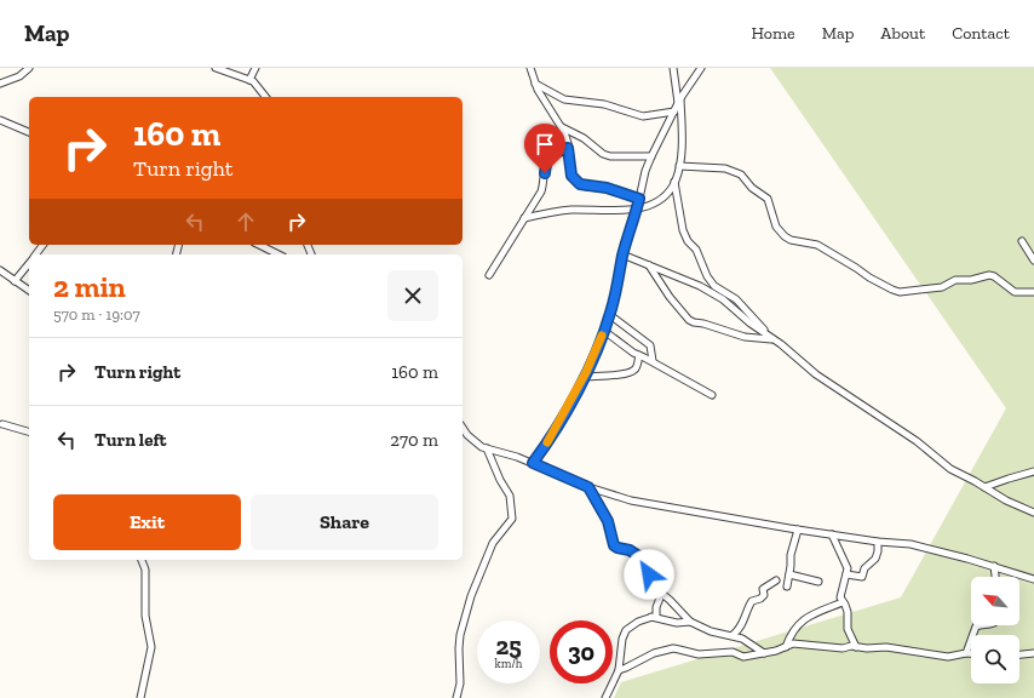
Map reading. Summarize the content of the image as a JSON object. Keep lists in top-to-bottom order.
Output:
{
  "north": "top left",
  "page": {
    "header": "Map",
    "nav": [
      "Home",
      "Map",
      "About",
      "Contact"
    ],
    "turn": ["160 m", "Turn right"],
    "heading": ["2 min", "570 m · 19:07"],
    "list": [
      {
        "name": "Turn right",
        "value": "160 m"
      },
      {
        "name": "Turn left",
        "value": "270 m"
      }
    ],
    "buttons": ["Exit", "Share"],
    "speed": "25 km/h",
    "limit": "30"
  }
}
